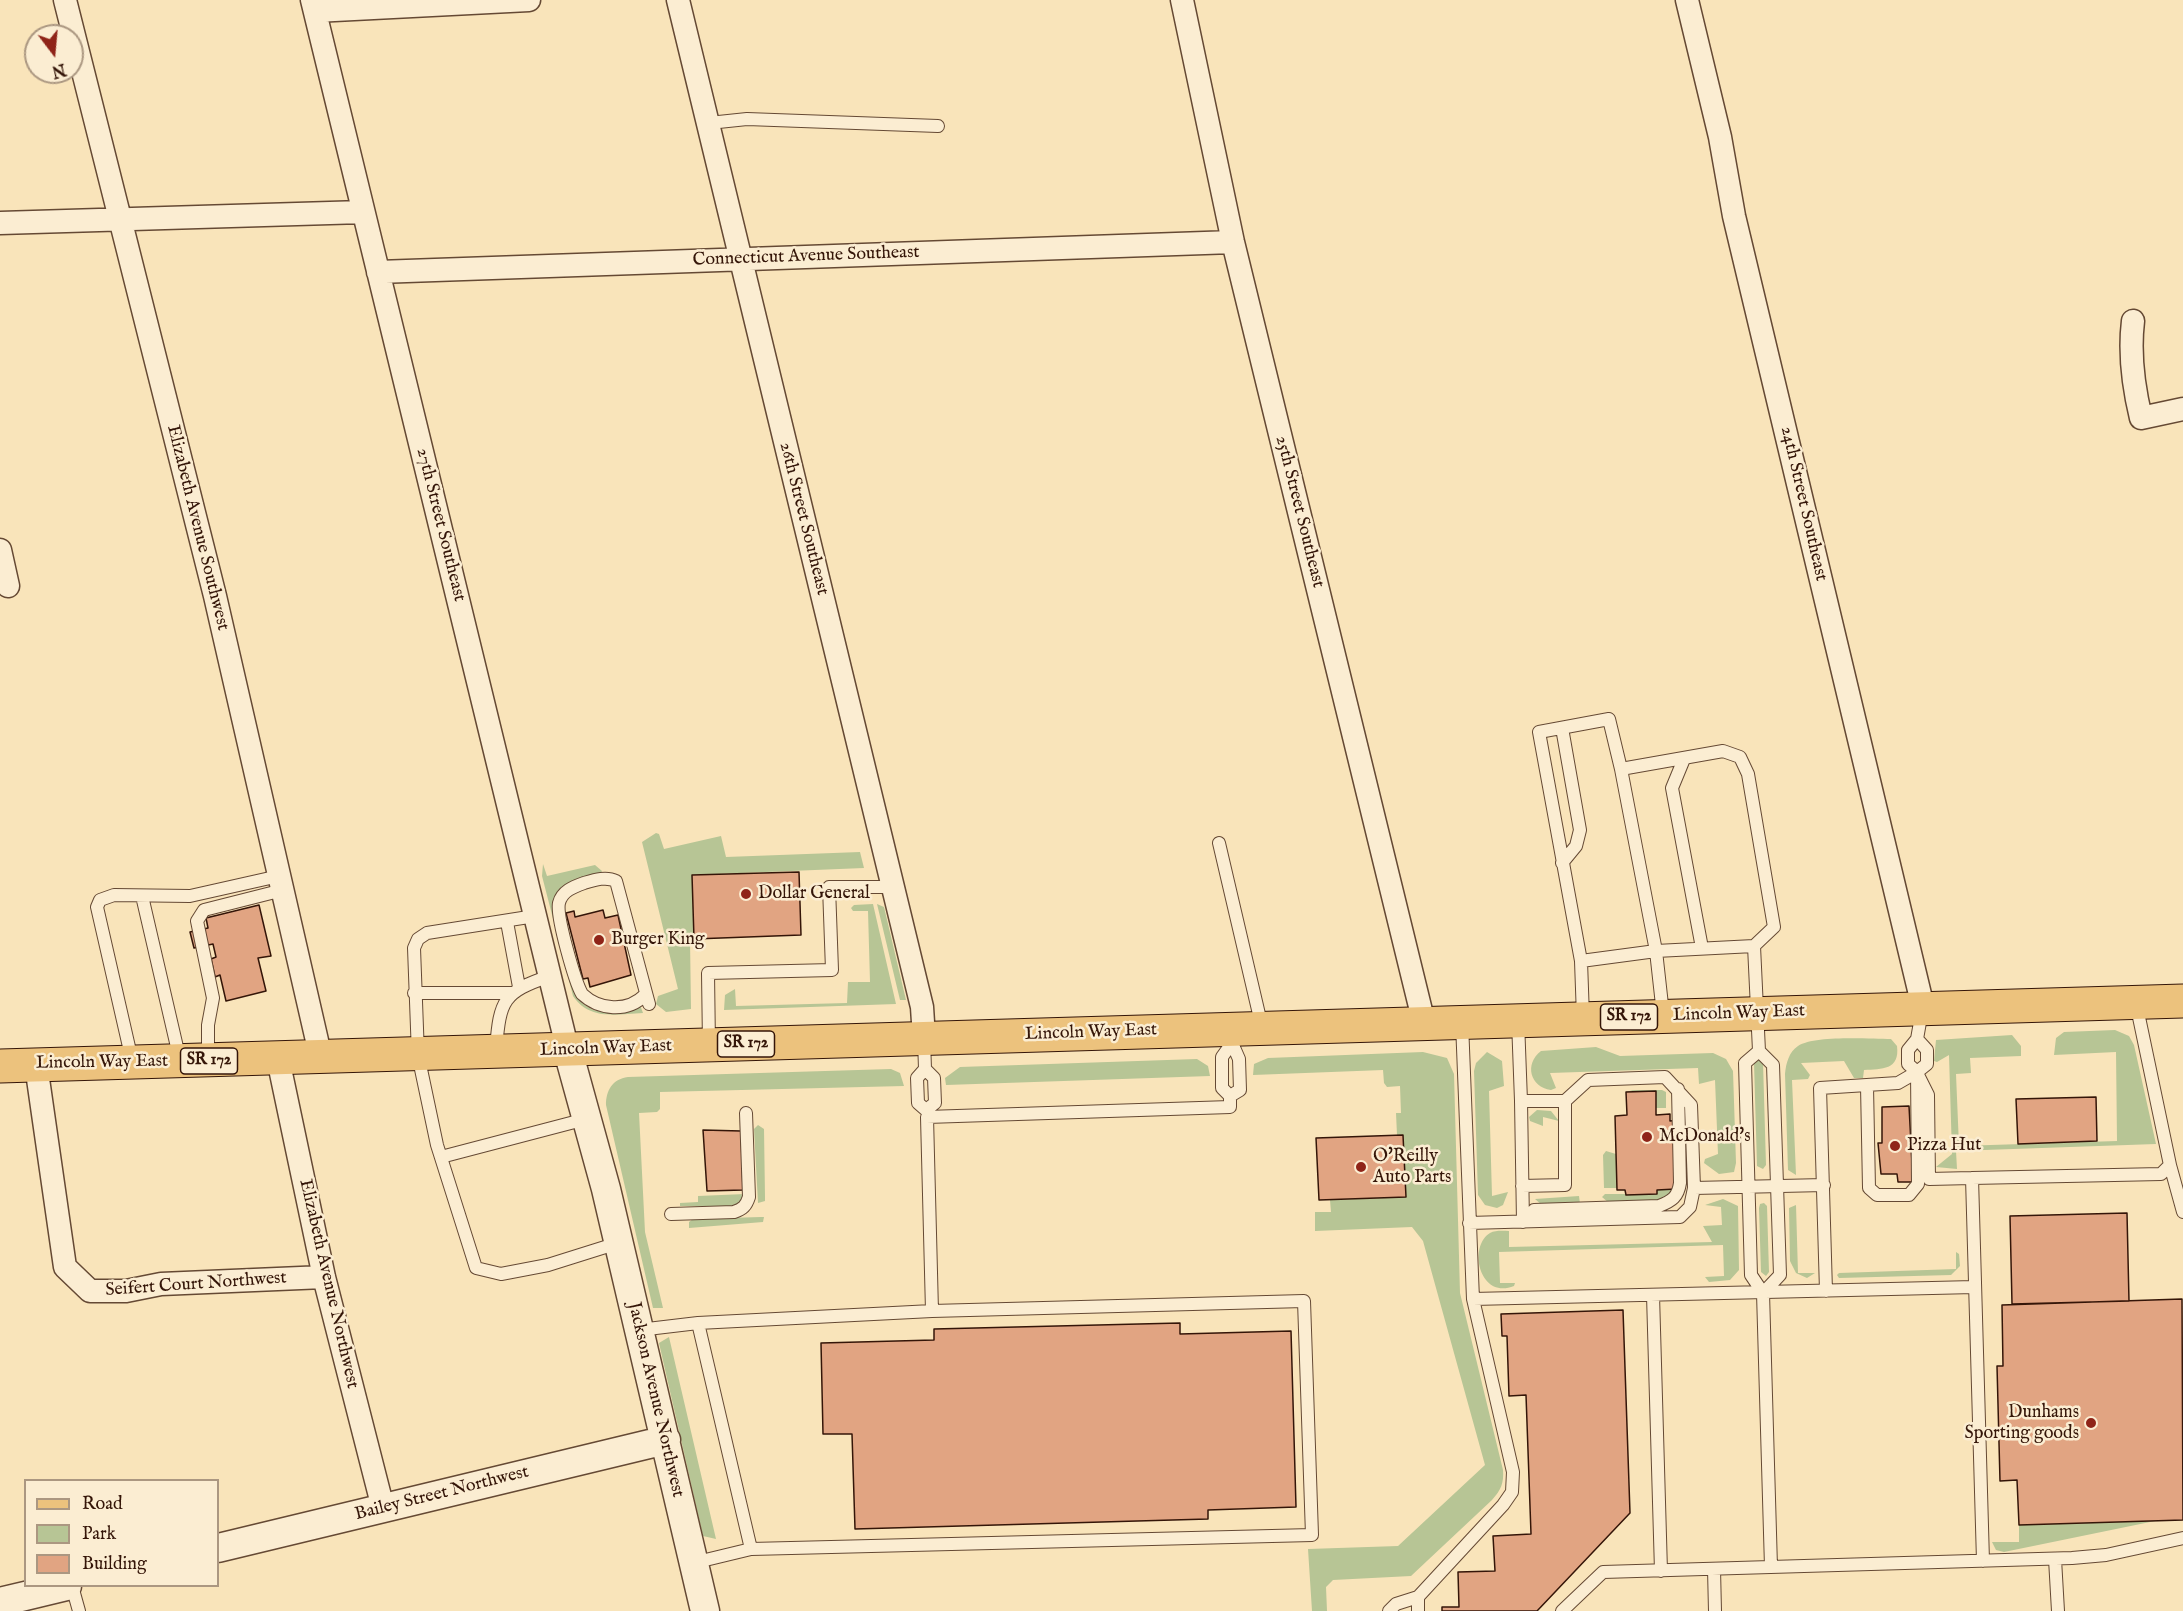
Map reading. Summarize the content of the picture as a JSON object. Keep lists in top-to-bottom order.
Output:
{
  "streets": {
    "main road": ["Lincoln Way East", "SR 172"],
    "street": [
      "Connecticut Avenue Southeast",
      "24th Street Southeast",
      "25th Street Southeast",
      "26th Street Southeast",
      "27th Street Southeast",
      "Elizabeth Avenue Southwest",
      "Elizabeth Avenue Northwest",
      "Seifert Court Northwest",
      "Jackson Avenue Northwest",
      "Bailey Street Northwest"
    ]
  },
  "crossings": [
    ["Connecticut Avenue Southeast", "25th Street Southeast"],
    ["Connecticut Avenue Southeast", "26th Street Southeast"],
    ["Connecticut Avenue Southeast", "27th Street Southeast"],
    ["24th Street Southeast", "Lincoln Way East"],
    ["25th Street Southeast", "Lincoln Way East"],
    ["26th Street Southeast", "Lincoln Way East"],
    ["27th Street Southeast", "Lincoln Way East"],
    ["27th Street Southeast", "Jackson Avenue Northwest"],
    ["Elizabeth Avenue Southwest", "Lincoln Way East"],
    ["Lincoln Way East", "Elizabeth Avenue Northwest"],
    ["Lincoln Way East", "Seifert Court Northwest"],
    ["Lincoln Way East", "Jackson Avenue Northwest"],
    ["Elizabeth Avenue Northwest", "Seifert Court Northwest"],
    ["Elizabeth Avenue Northwest", "Bailey Street Northwest"],
    ["Jackson Avenue Northwest", "Bailey Street Northwest"]
  ],
  "places": [
    "Dollar General",
    "Burger King",
    "McDonald's",
    "Pizza Hut",
    "O'Reilly Auto Parts",
    "Dunhams Sporting goods"
  ],
  "legend": ["Road", "Park", "Building"],
  "north": "bottom"
}
